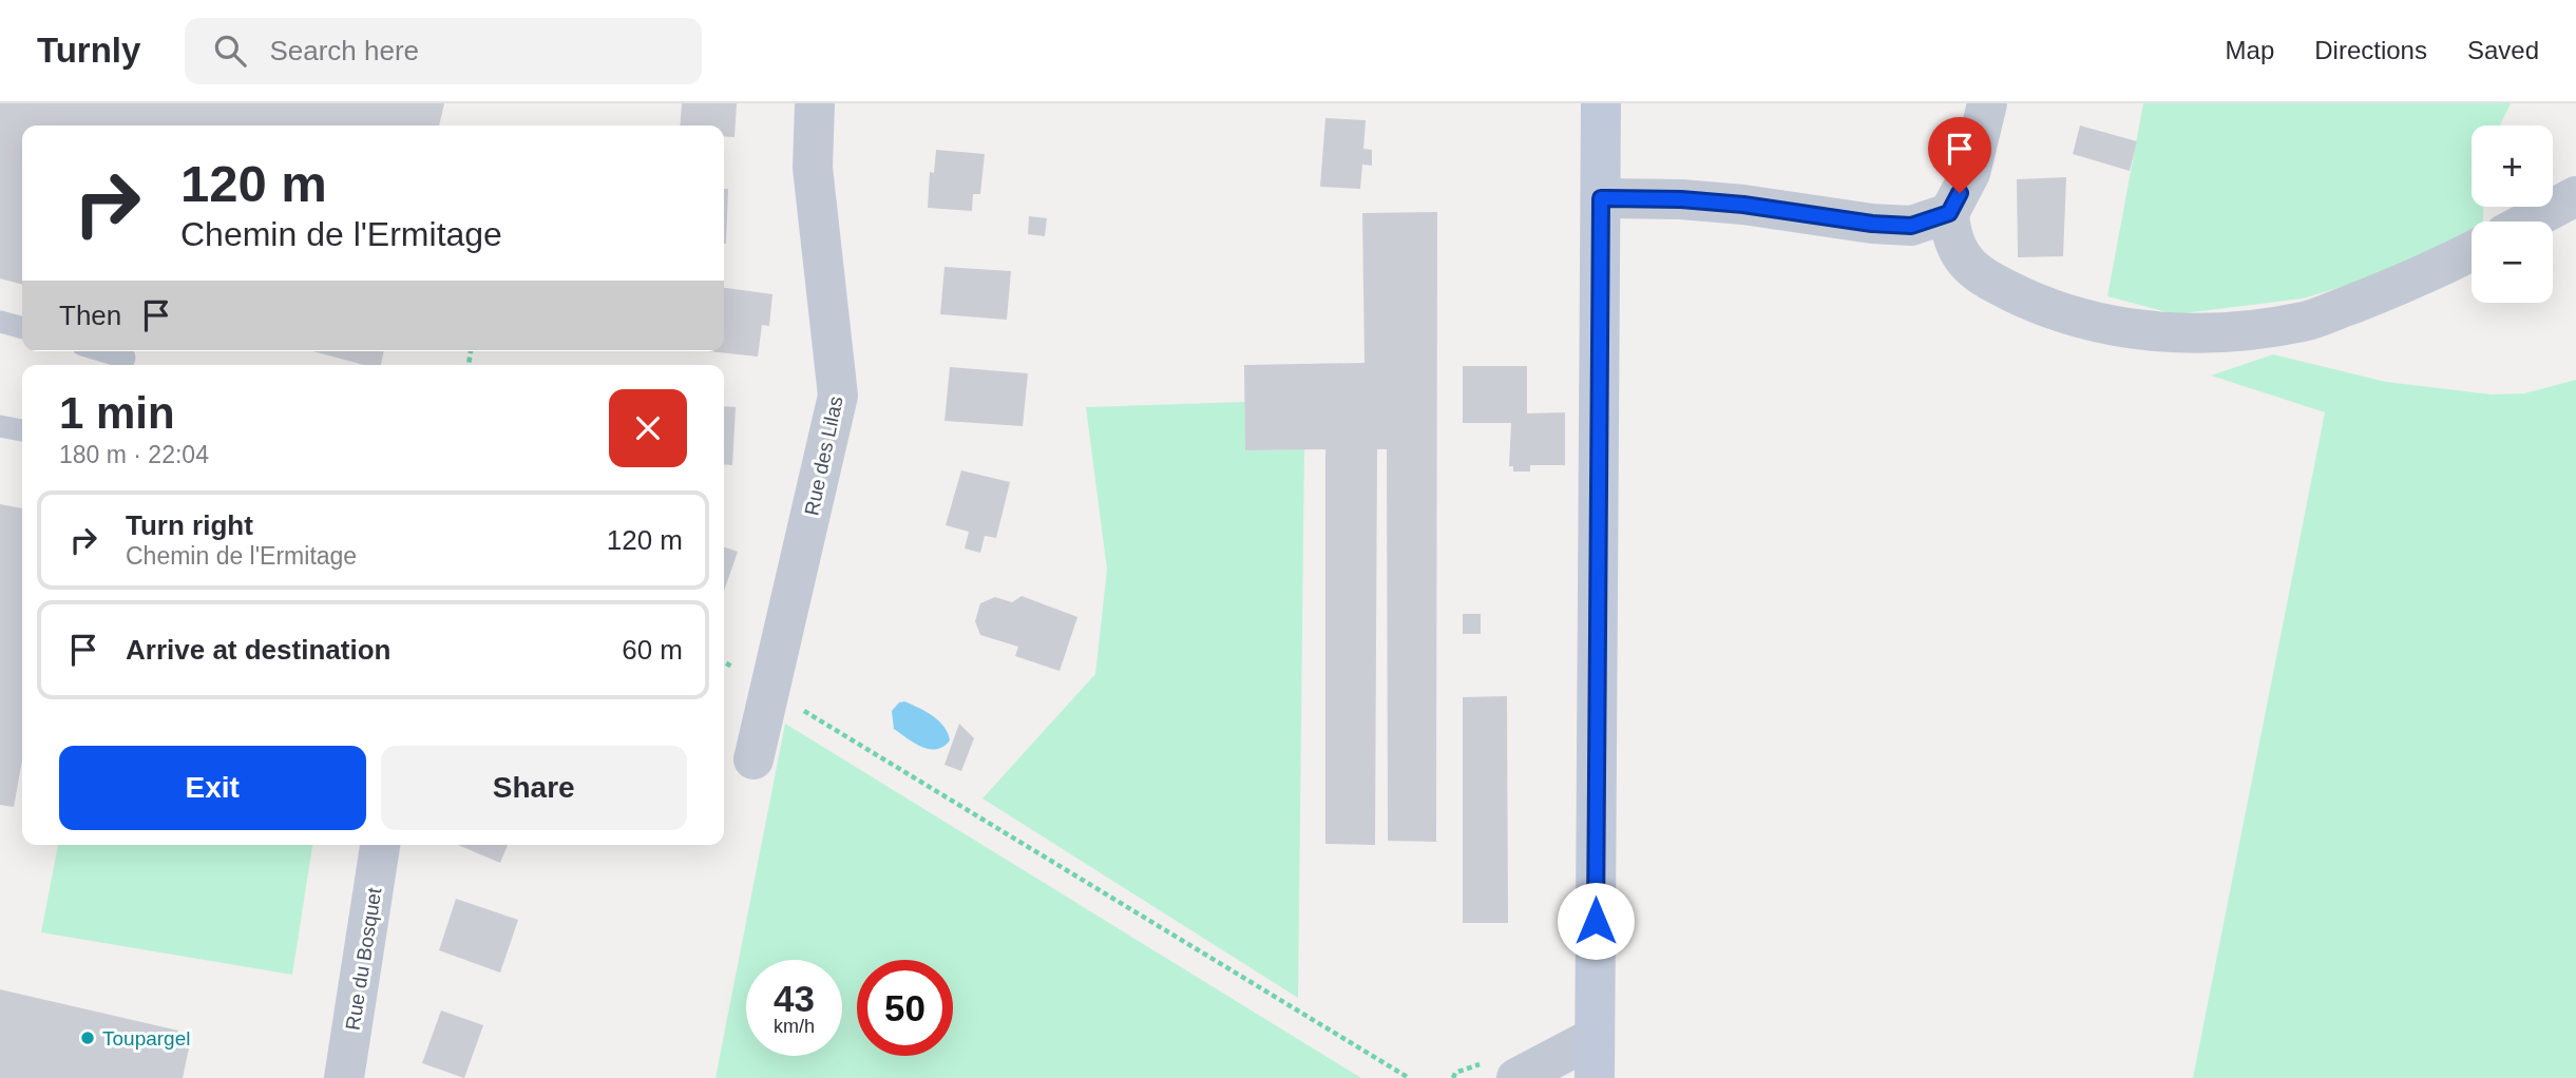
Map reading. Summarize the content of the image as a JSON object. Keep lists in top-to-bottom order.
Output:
{
  "streets": {
    "street": ["Rue des Lilas", "Rue du Bosquet"]
  },
  "places": ["Toupargel"],
  "page": {
    "header": "Turnly",
    "search": "Search here",
    "nav": ["Map", "Directions", "Saved"],
    "map_buttons": ["+", "−"],
    "turn": ["120 m", "Chemin de l'Ermitage"],
    "then": "Then",
    "heading": ["1 min", "180 m · 22:04"],
    "list": [
      {
        "name": "Turn right",
        "note": "Chemin de l'Ermitage",
        "value": "120 m"
      },
      {
        "name": "Arrive at destination",
        "value": "60 m"
      }
    ],
    "buttons": ["Exit", "Share"],
    "speed": "43 km/h",
    "limit": "50"
  }
}
